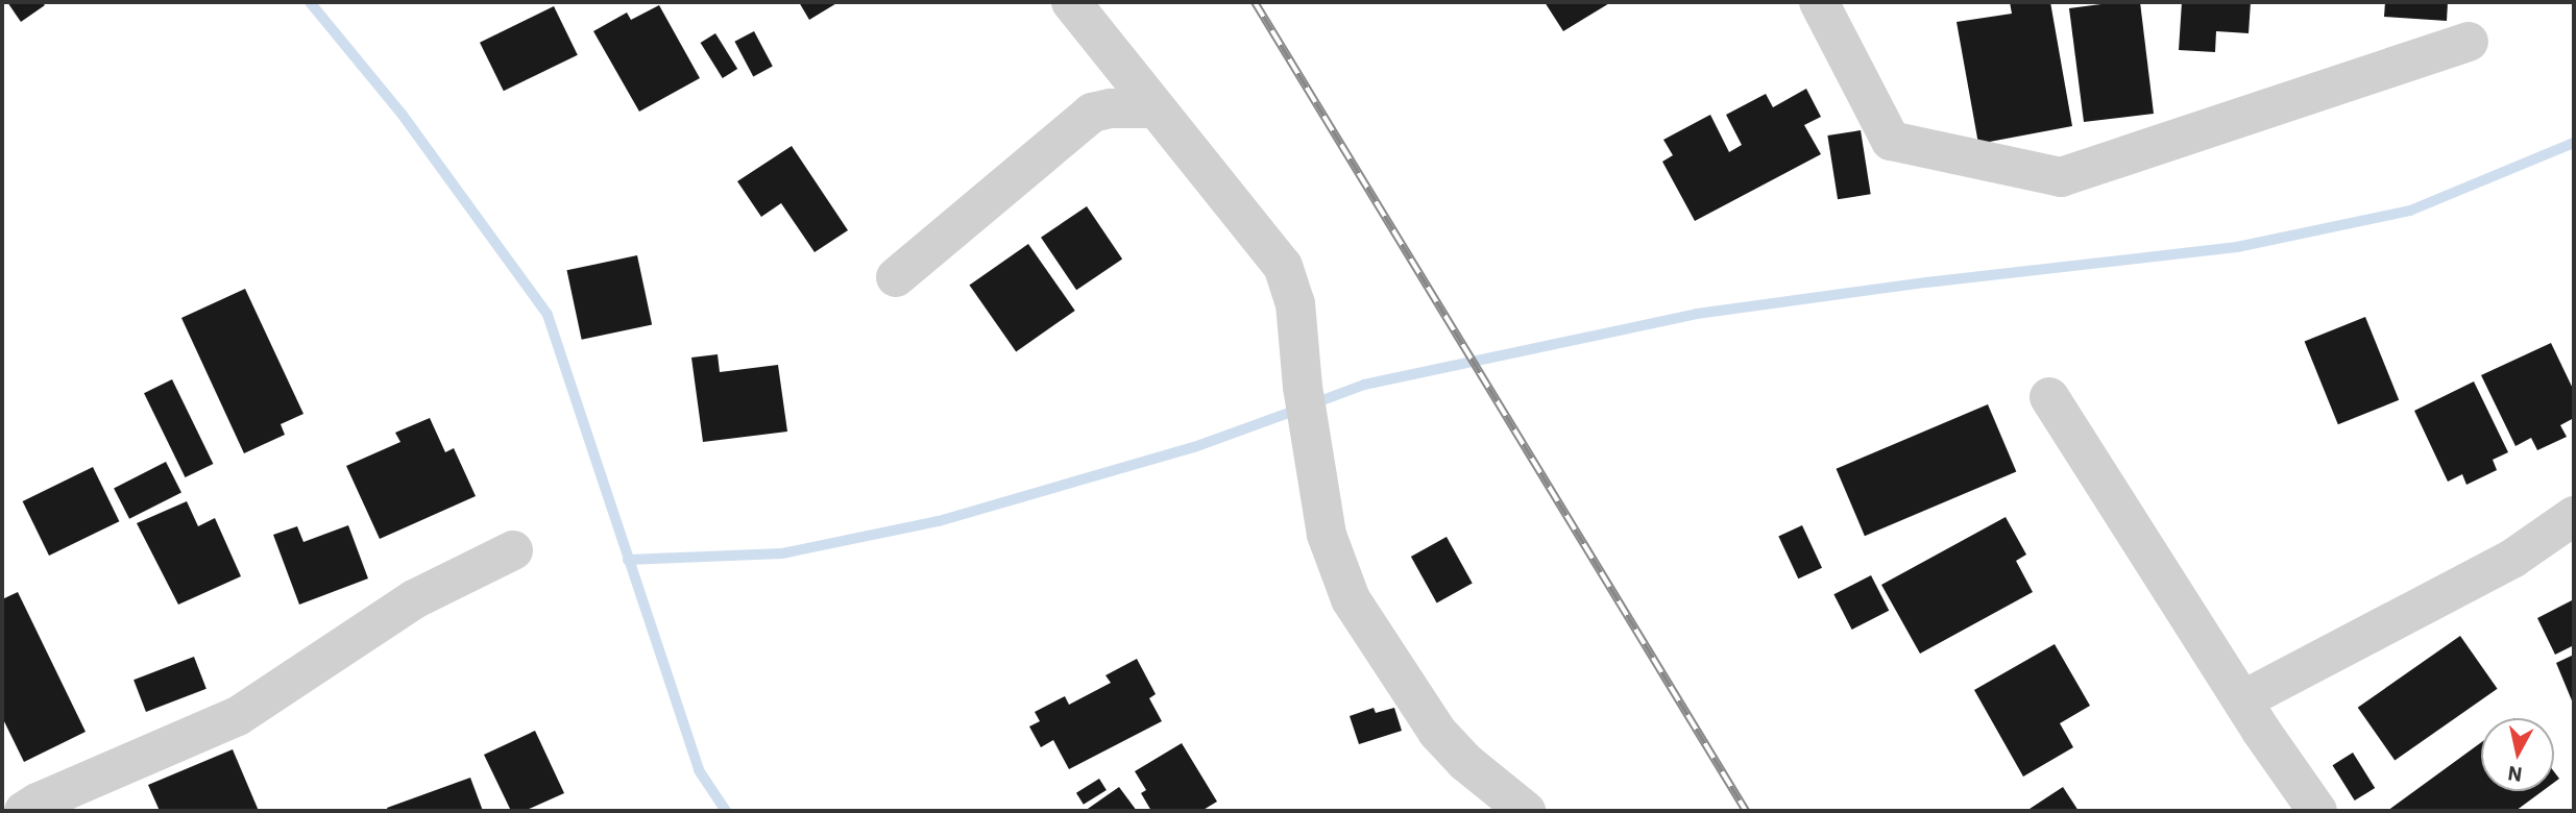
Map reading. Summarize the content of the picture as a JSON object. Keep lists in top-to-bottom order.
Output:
{
  "north": "bottom"
}
